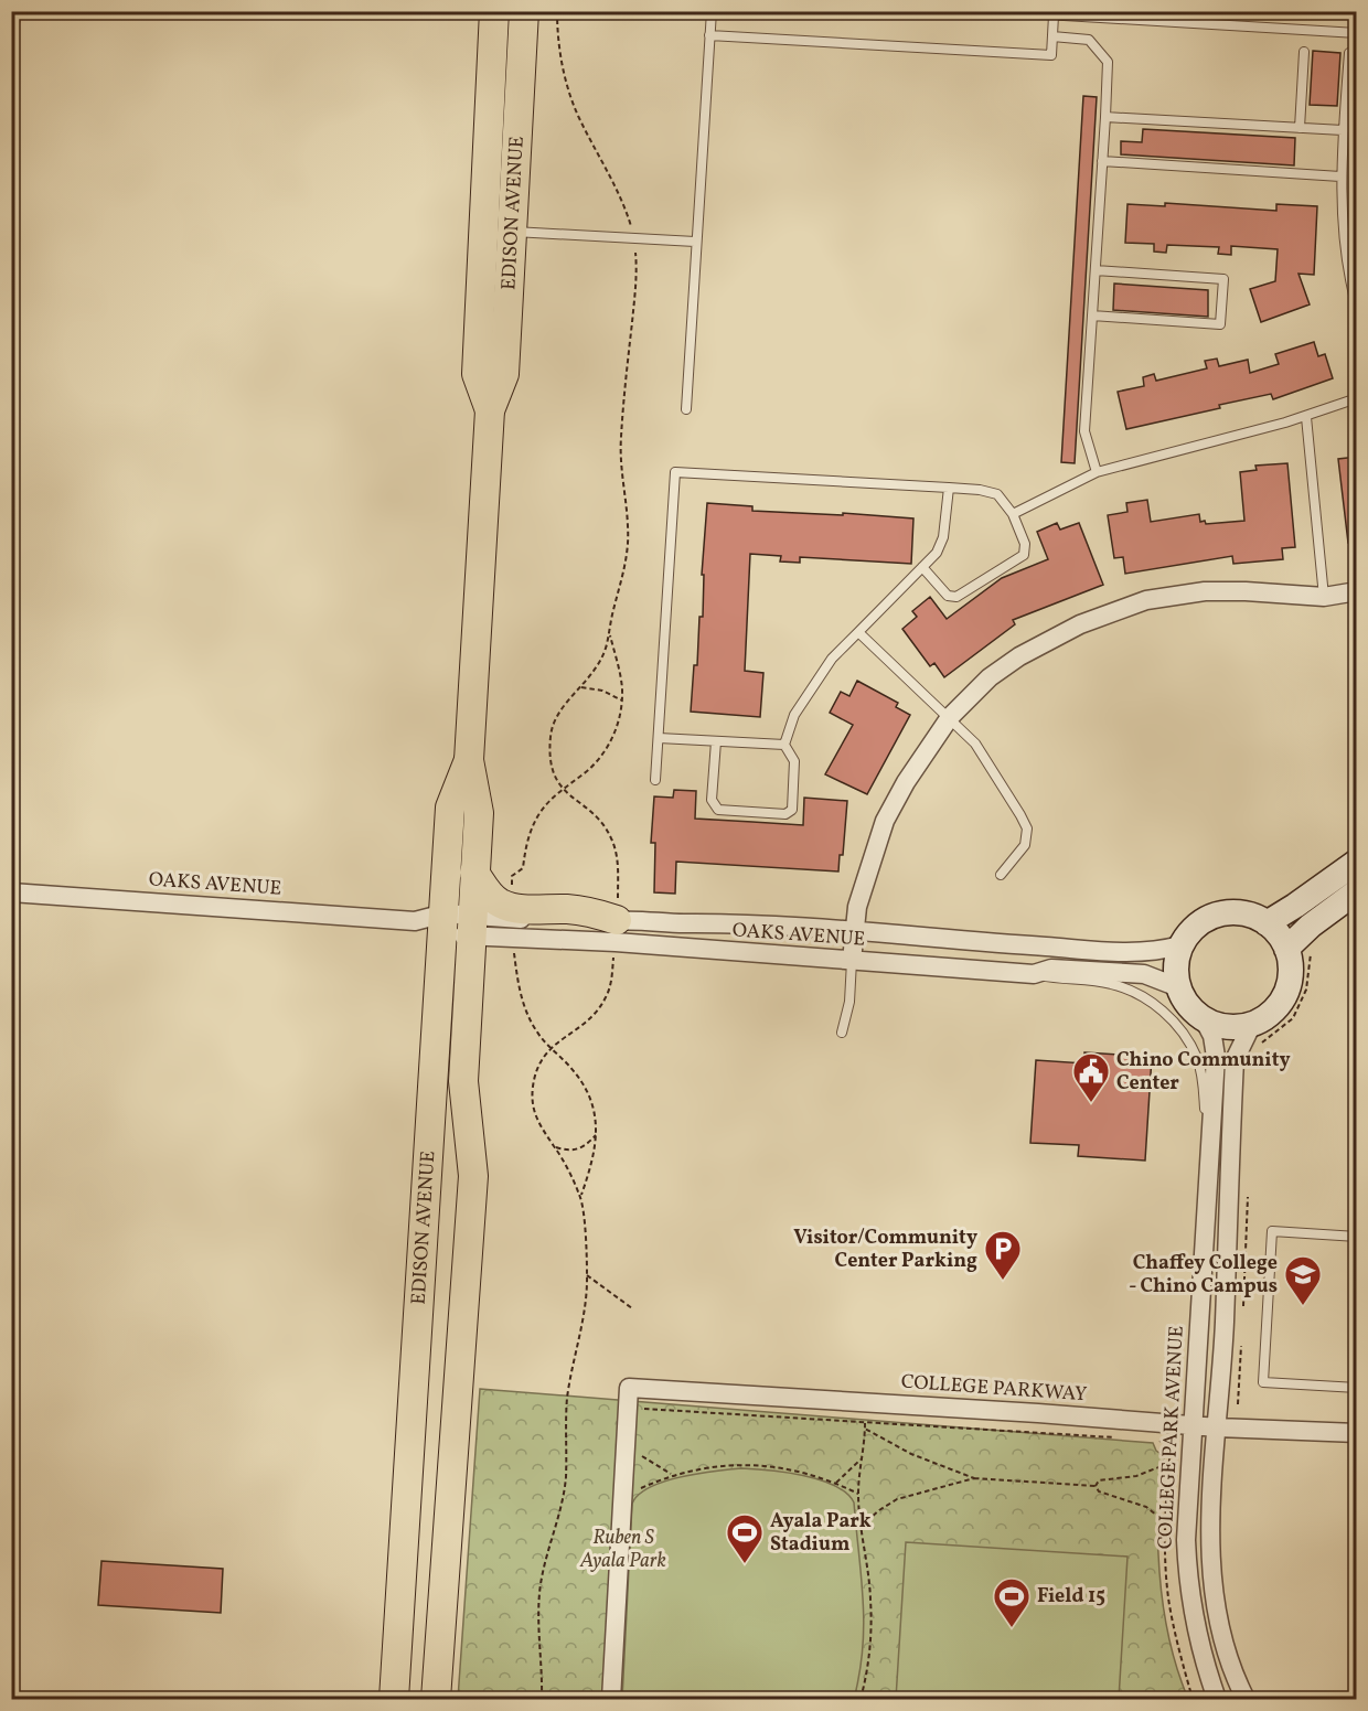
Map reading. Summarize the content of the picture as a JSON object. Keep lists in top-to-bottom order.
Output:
{
  "streets": {
    "main road": ["EDISON AVENUE"],
    "street": ["OAKS AVENUE", "COLLEGE PARKWAY", "COLLEGE PARK AVENUE"]
  },
  "crossings": [
    ["EDISON AVENUE", "OAKS AVENUE"],
    ["OAKS AVENUE", "COLLEGE PARK AVENUE"],
    ["COLLEGE PARKWAY", "COLLEGE PARK AVENUE"]
  ],
  "parks": ["Ruben S Ayala Park"],
  "places": {
    "public building": ["Chino Community Center"],
    "parking": ["Visitor/Community Center Parking"],
    "school or university": ["Chaffey College - Chino Campus"],
    "sports": ["Ayala Park Stadium", "Field 15"]
  }
}
